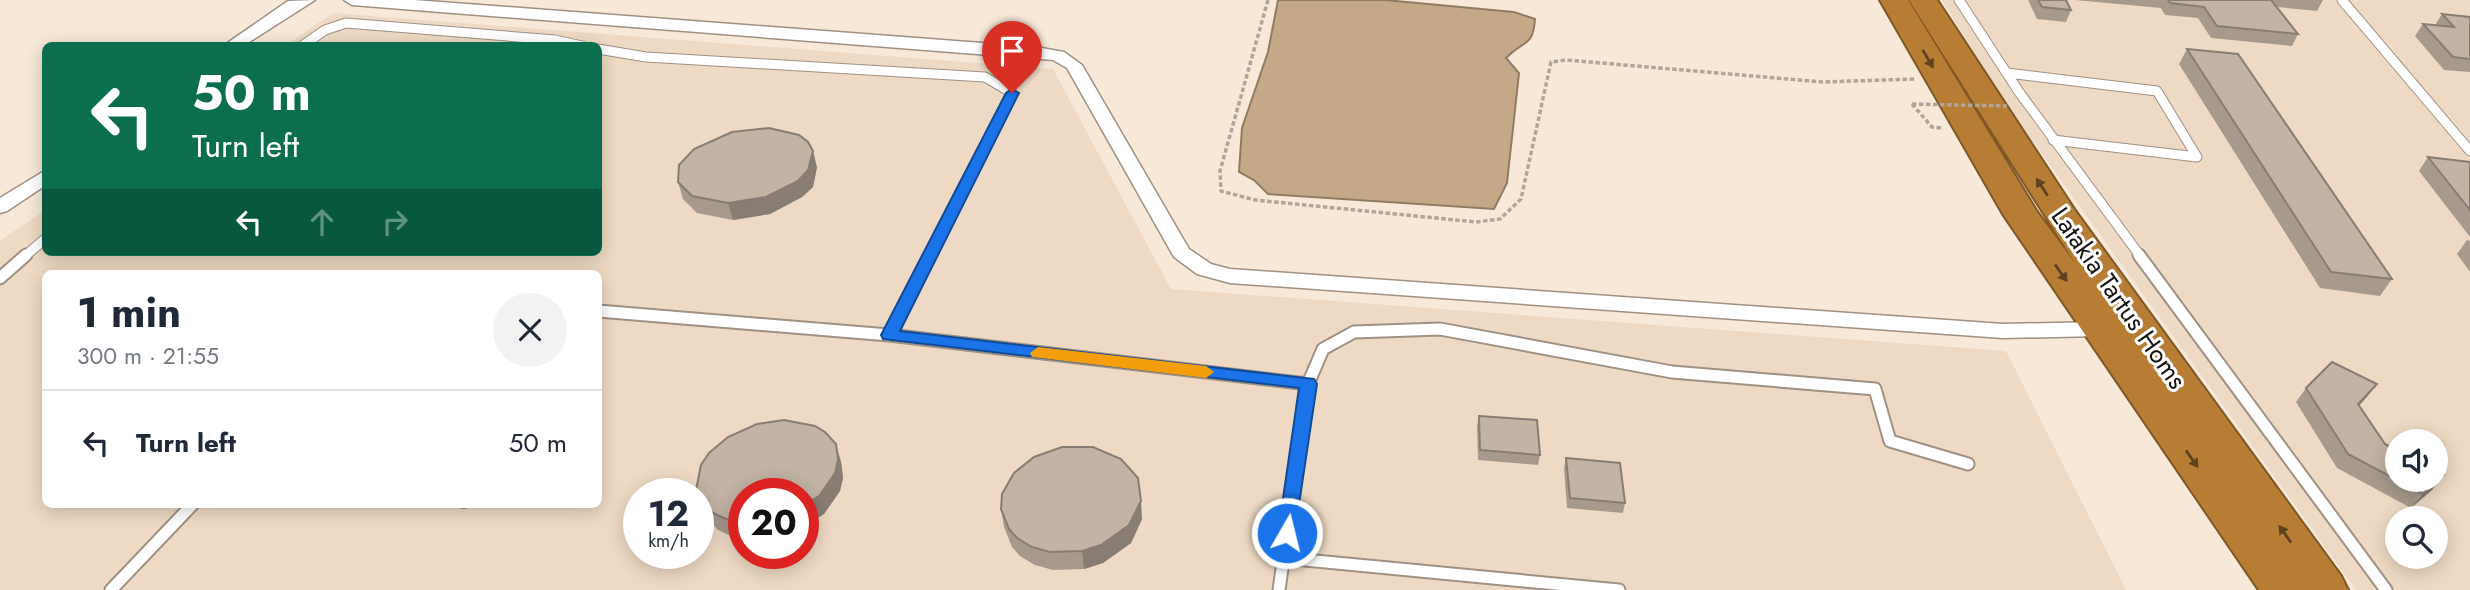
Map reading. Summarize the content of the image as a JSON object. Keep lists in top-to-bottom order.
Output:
{
  "streets": {
    "highway": ["Latakia Tartus Homs"]
  },
  "page": {
    "turn": ["50 m", "Turn left"],
    "heading": ["1 min", "300 m · 21:55"],
    "list": [
      {
        "name": "Turn left",
        "value": "50 m"
      }
    ],
    "speed": "12 km/h",
    "limit": "20"
  }
}
